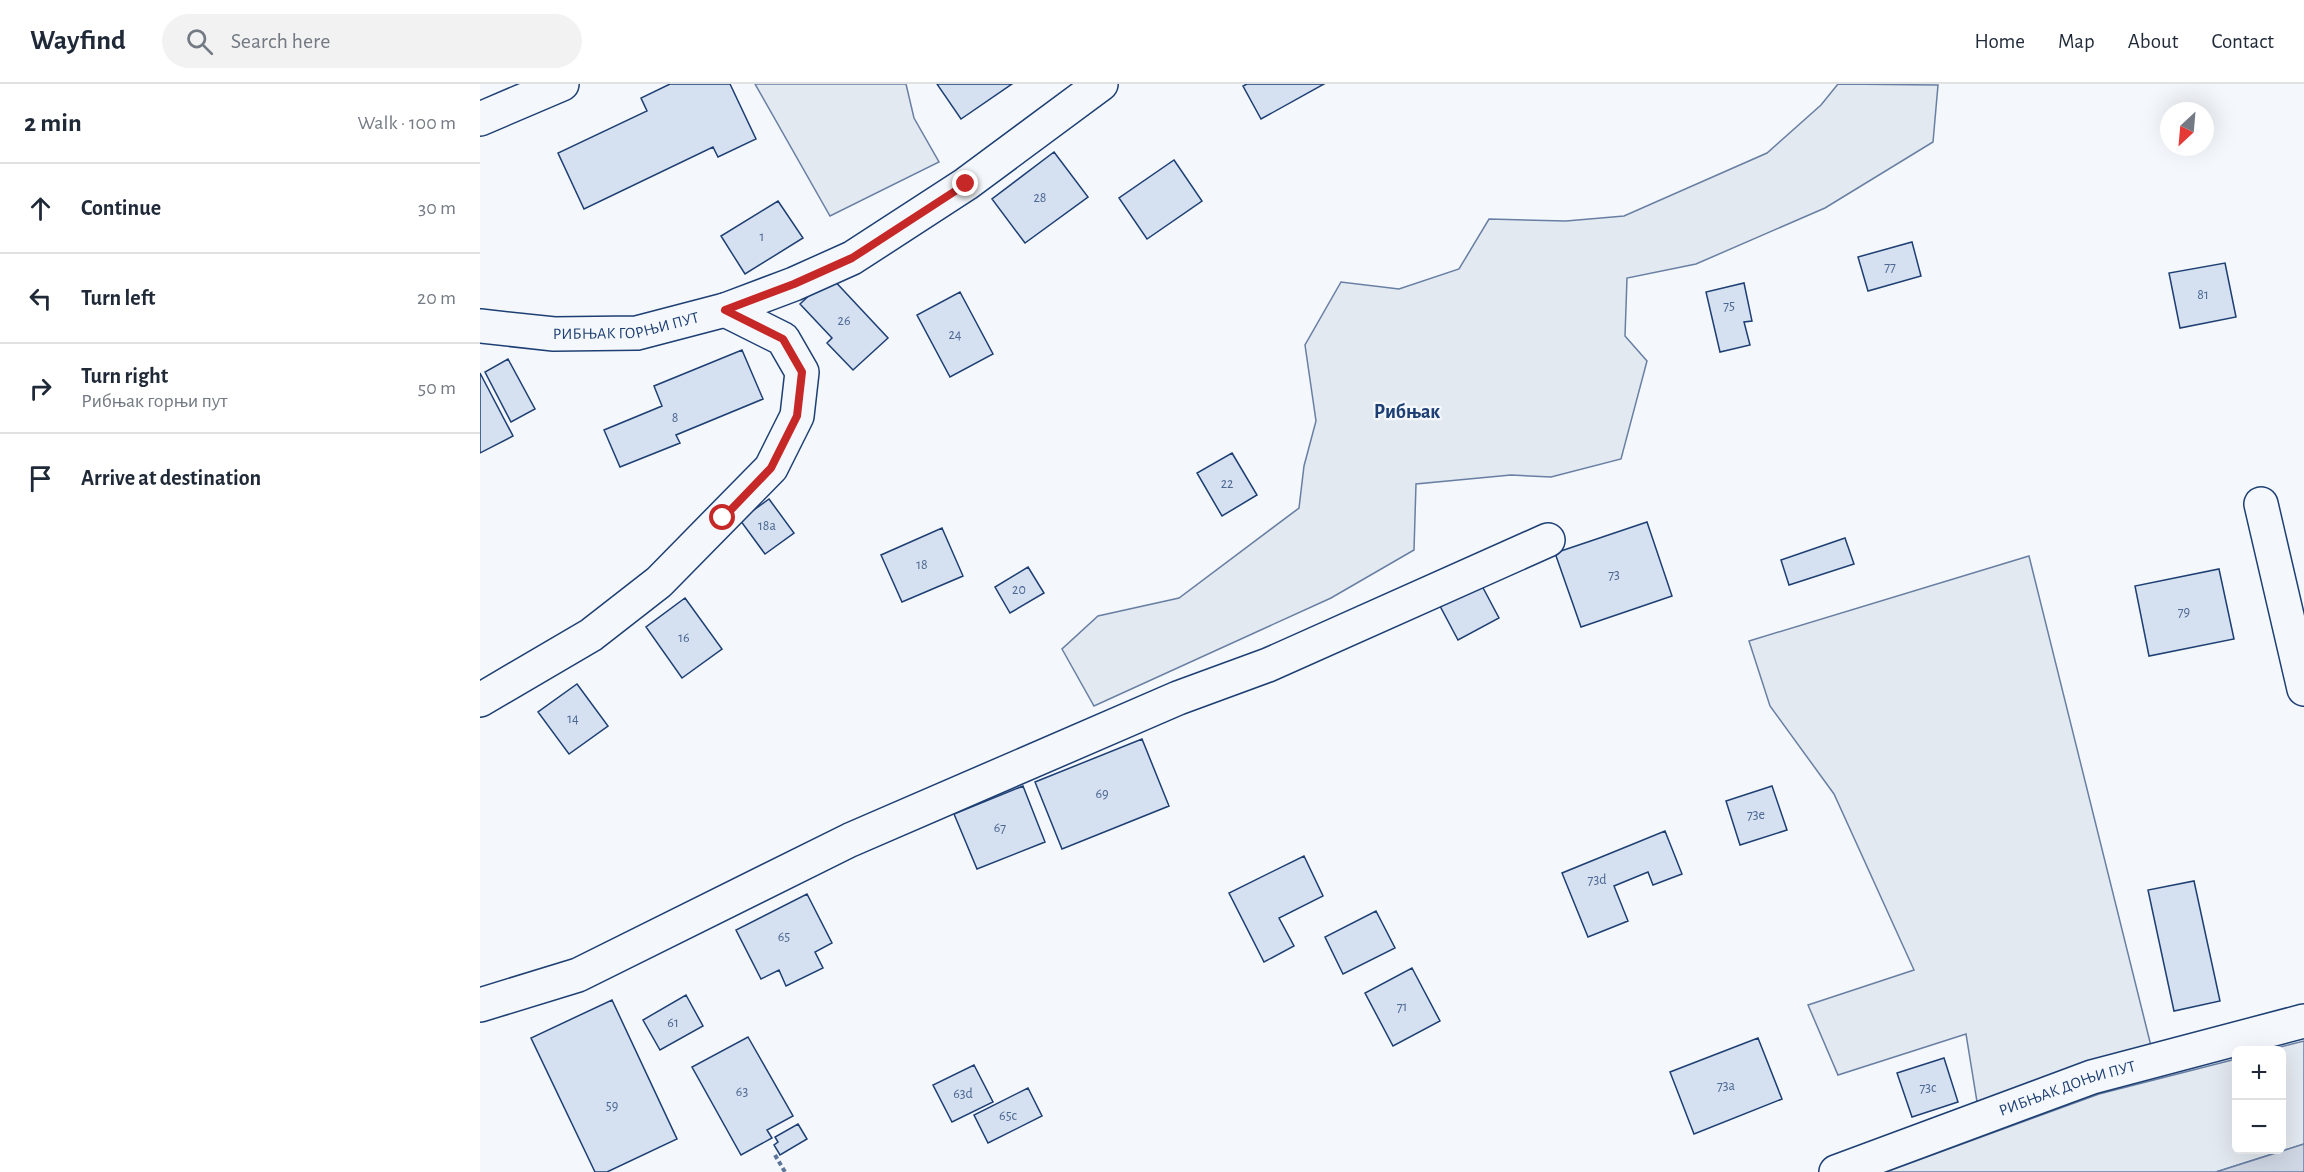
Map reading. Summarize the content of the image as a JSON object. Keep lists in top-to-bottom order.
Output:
{
  "streets": {
    "street": ["РИБЊАК ГОРЊИ ПУТ", "РИБЊАК ДОЊИ ПУТ"]
  },
  "districts": ["Рибњак"],
  "house_numbers": [
    "28",
    "1",
    "77",
    "81",
    "75",
    "26",
    "24",
    "8",
    "22",
    "18a",
    "18",
    "73",
    "20",
    "79",
    "16",
    "14",
    "69",
    "73e",
    "67",
    "73d",
    "65",
    "71",
    "61",
    "73a",
    "73c",
    "63",
    "63d",
    "59",
    "65c"
  ],
  "north": "bottom left",
  "page": {
    "header": "Wayfind",
    "search": "Search here",
    "nav": [
      "Home",
      "Map",
      "About",
      "Contact"
    ],
    "heading": ["2 min", "Walk · 100 m"],
    "list": [
      ["Continue", "30 m"],
      ["Turn left", "20 m"],
      ["Turn right", "Рибњак горњи пут", "50 m"],
      "Arrive at destination"
    ],
    "map_buttons": ["+", "−"]
  }
}
